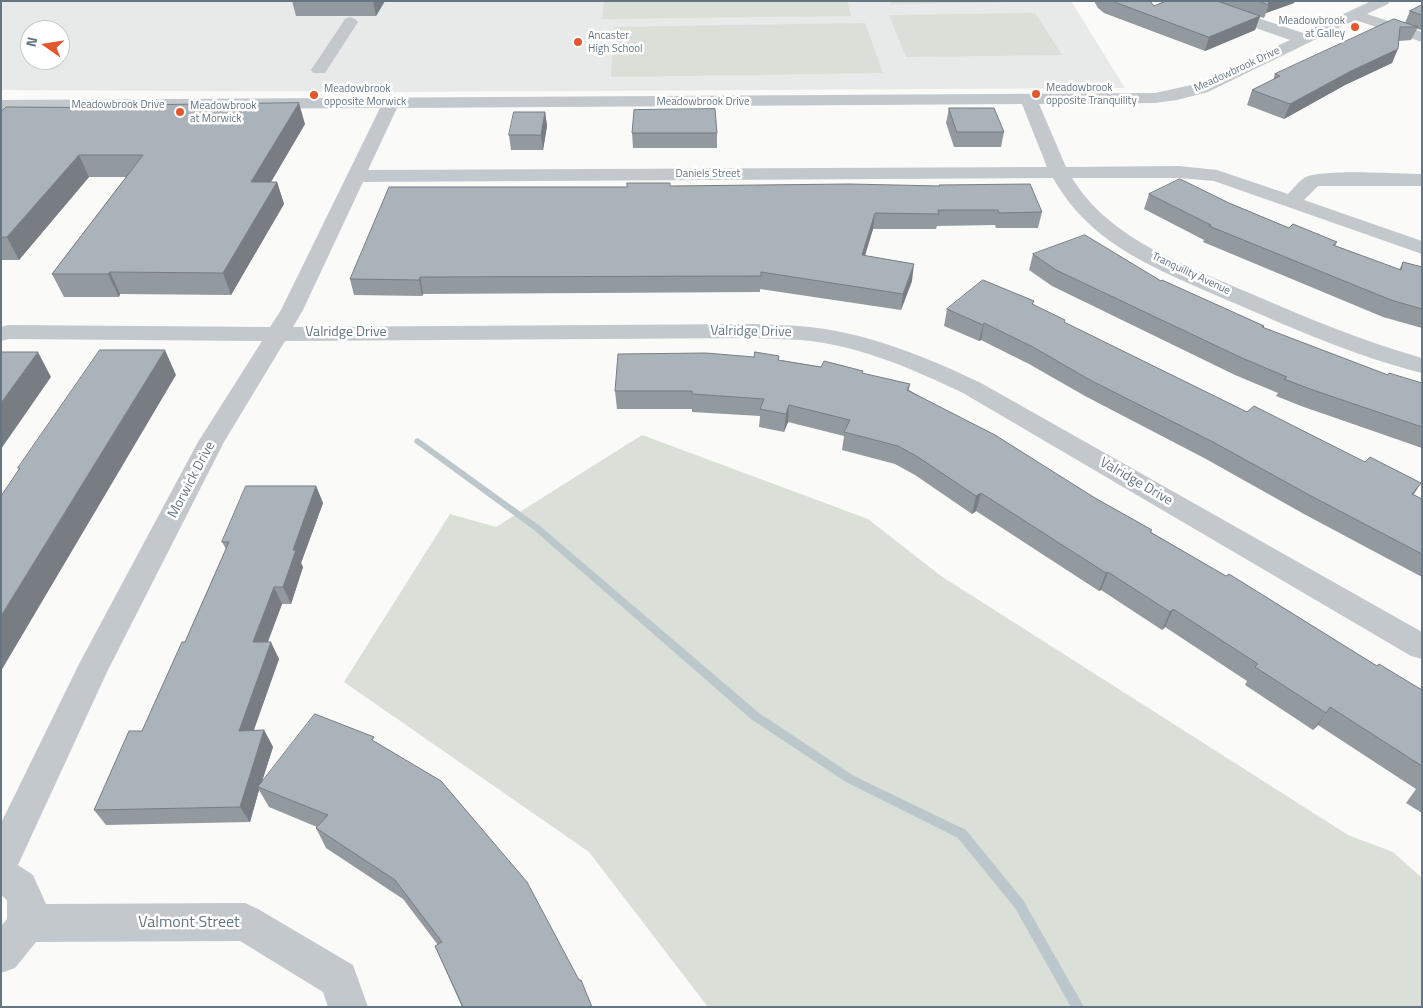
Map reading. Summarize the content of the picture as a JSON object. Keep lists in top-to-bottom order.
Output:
{
  "streets": {
    "street": [
      "Meadowbrook Drive",
      "Daniels Street",
      "Tranquility Avenue",
      "Valridge Drive",
      "Morwick Drive",
      "Valmont Street"
    ]
  },
  "crossings": [
    ["Meadowbrook Drive", "Tranquility Avenue"],
    ["Meadowbrook Drive", "Morwick Drive"],
    ["Daniels Street", "Tranquility Avenue"],
    ["Daniels Street", "Morwick Drive"],
    ["Valridge Drive", "Morwick Drive"]
  ],
  "places": [
    "Meadowbrook at Galley",
    "Ancaster High School",
    "Meadowbrook opposite Tranquility",
    "Meadowbrook opposite Morwick",
    "Meadowbrook at Morwick"
  ],
  "north": "left"
}
